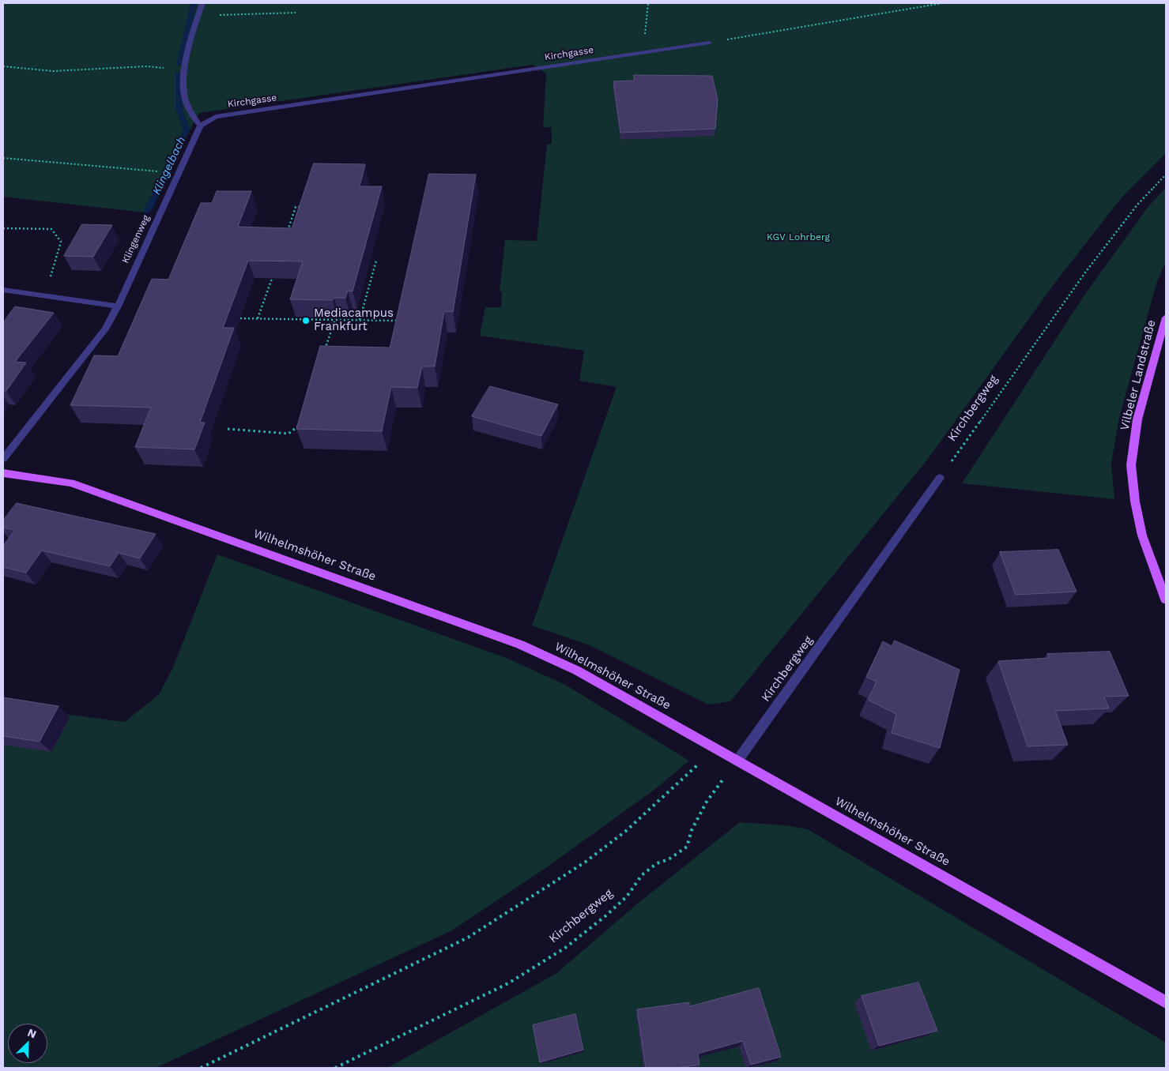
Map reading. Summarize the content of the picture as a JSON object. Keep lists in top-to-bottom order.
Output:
{
  "streets": {
    "main road": ["Vilbeler Landstraße", "Wilhelmshöher Straße"],
    "street": ["Kirchgasse", "Klingenweg", "Kirchbergweg"]
  },
  "crossings": [
    ["Kirchgasse", "Klingenweg"],
    ["Kirchbergweg", "Wilhelmshöher Straße"]
  ],
  "water": ["Klingelbach"],
  "parks": ["KGV Lohrberg"],
  "places": ["Mediacampus Frankfurt"],
  "north": "top right"
}
